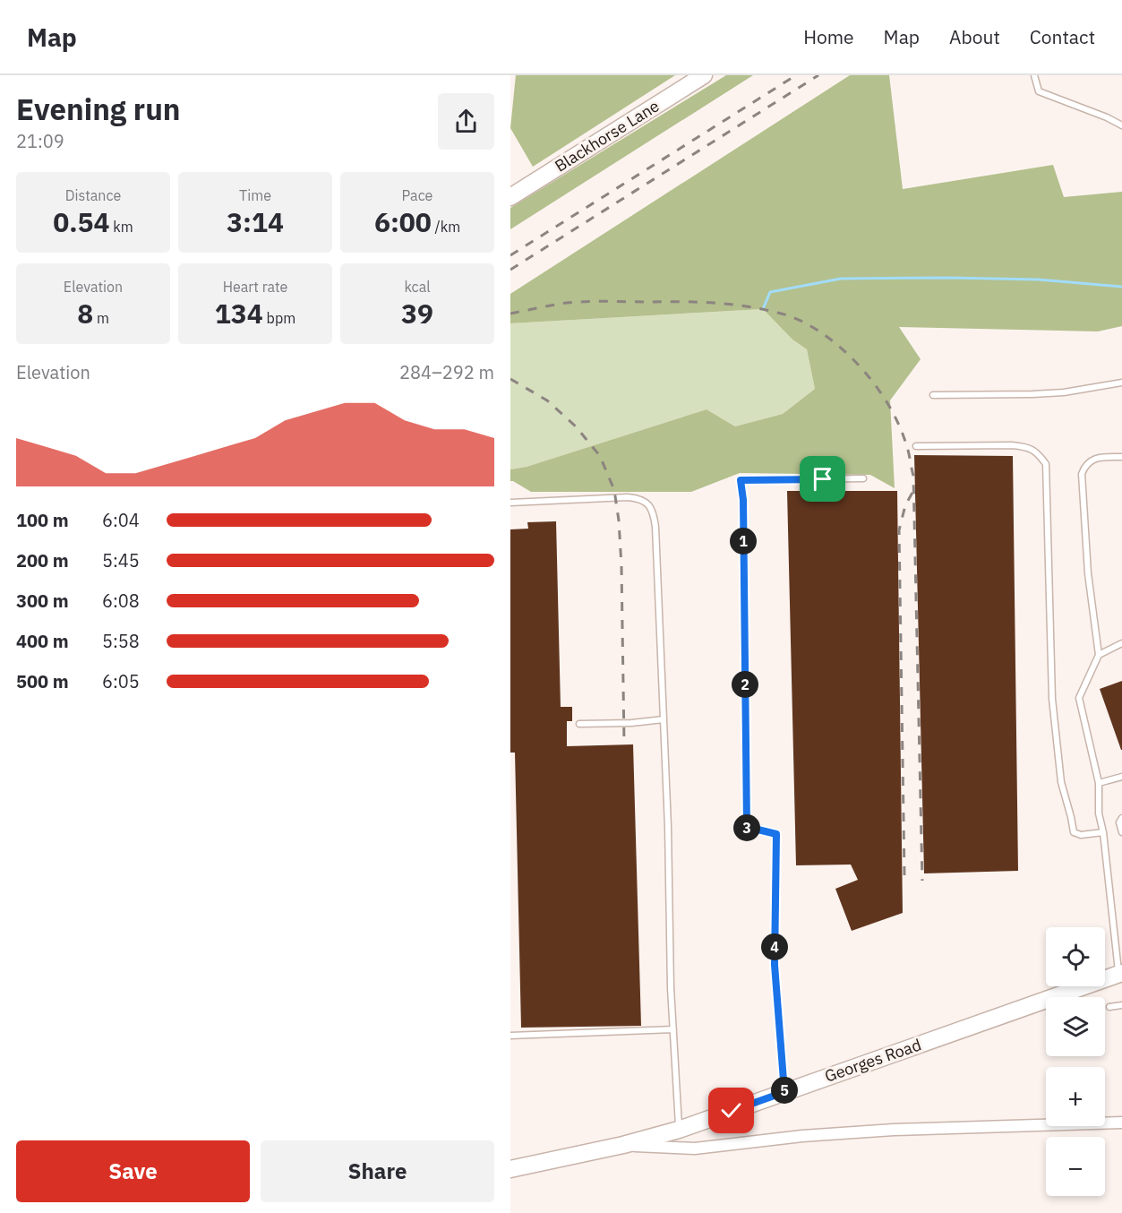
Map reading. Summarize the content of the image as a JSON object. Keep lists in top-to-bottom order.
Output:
{
  "streets": {
    "street": ["Blackhorse Lane", "Georges Road"]
  },
  "page": {
    "header": "Map",
    "nav": [
      "Home",
      "Map",
      "About",
      "Contact"
    ],
    "heading": ["Evening run", "21:09"],
    "stats": [
      ["Distance", "0.54 km"],
      ["Time", "3:14"],
      ["Pace", "6:00 /km"],
      ["Elevation", "8 m"],
      ["Heart rate", "134 bpm"],
      ["kcal", "39"]
    ],
    "chart": ["Elevation", "284–292 m"],
    "list": [
      {
        "name": "100 m",
        "note": "6:04"
      },
      {
        "name": "200 m",
        "note": "5:45"
      },
      {
        "name": "300 m",
        "note": "6:08"
      },
      {
        "name": "400 m",
        "note": "5:58"
      },
      {
        "name": "500 m",
        "note": "6:05"
      }
    ],
    "pins": [
      "1",
      "2",
      "3",
      "4",
      "5"
    ],
    "map_buttons": ["+", "−"],
    "buttons": ["Save", "Share"]
  }
}
